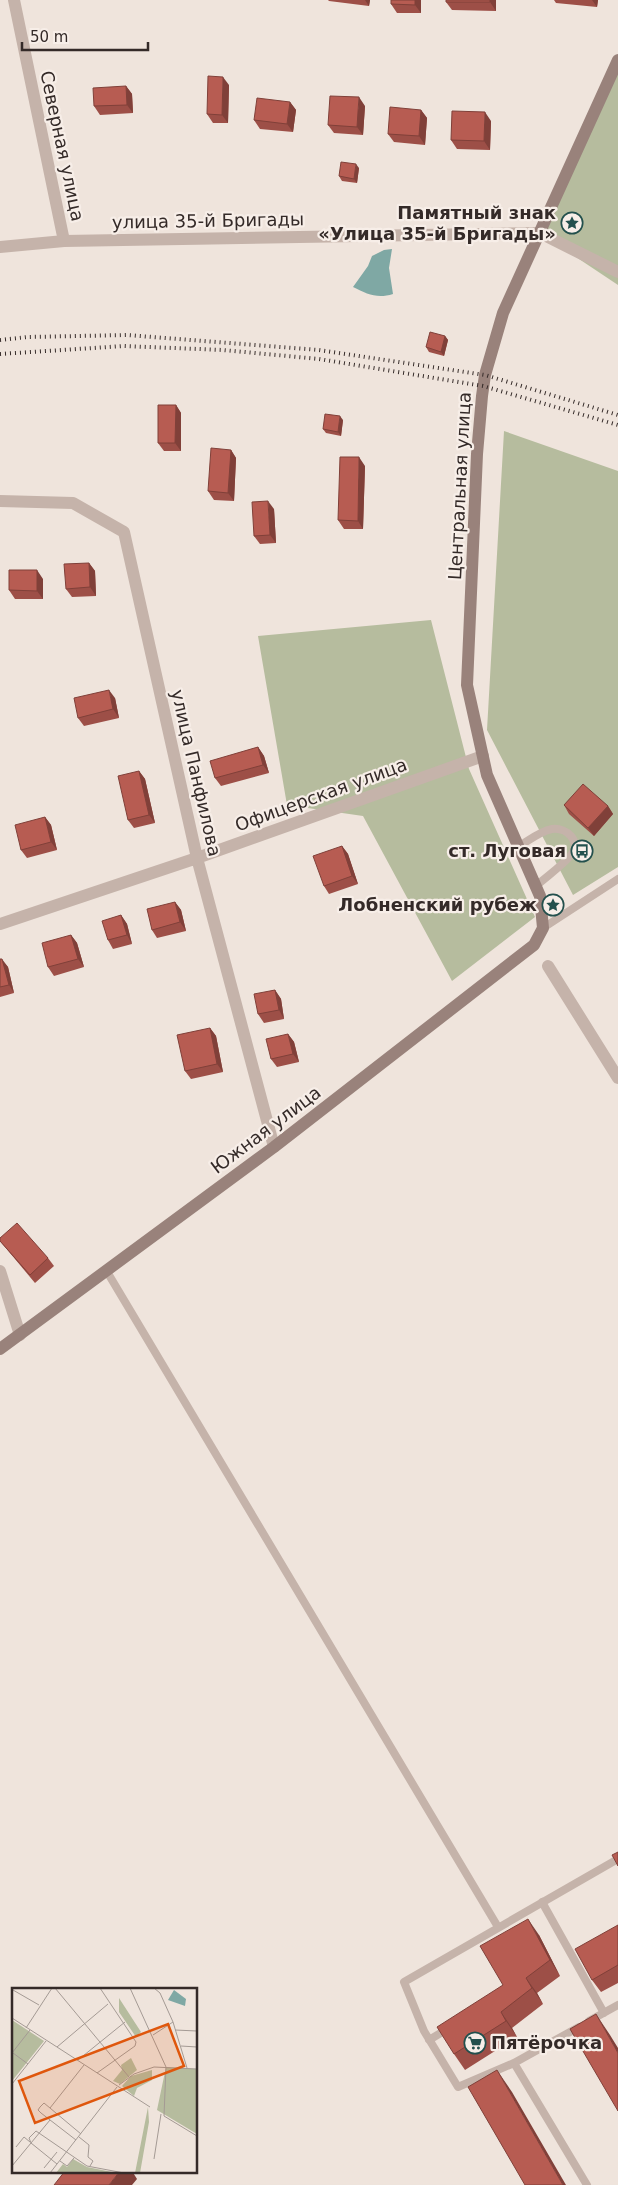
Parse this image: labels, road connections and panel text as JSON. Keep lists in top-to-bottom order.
{
  "streets": {
    "street": [
      "Северная улица",
      "улица 35-й Бригады",
      "Центральная улица",
      "улица Панфилова",
      "Офицерская улица",
      "Южная улица"
    ]
  },
  "crossings": [
    ["Северная улица", "улица 35-й Бригады"],
    ["улица 35-й Бригады", "Центральная улица"],
    ["Центральная улица", "Офицерская улица"],
    ["Центральная улица", "Южная улица"],
    ["улица Панфилова", "Офицерская улица"],
    ["улица Панфилова", "Южная улица"]
  ],
  "places": {
    "place": ["Памятный знак «Улица 35-й Бригады»", "Лобненский рубеж"],
    "bus stop": ["ст. Луговая"],
    "supermarket": ["Пятёрочка"]
  },
  "scale_bar": "50 m"
}
